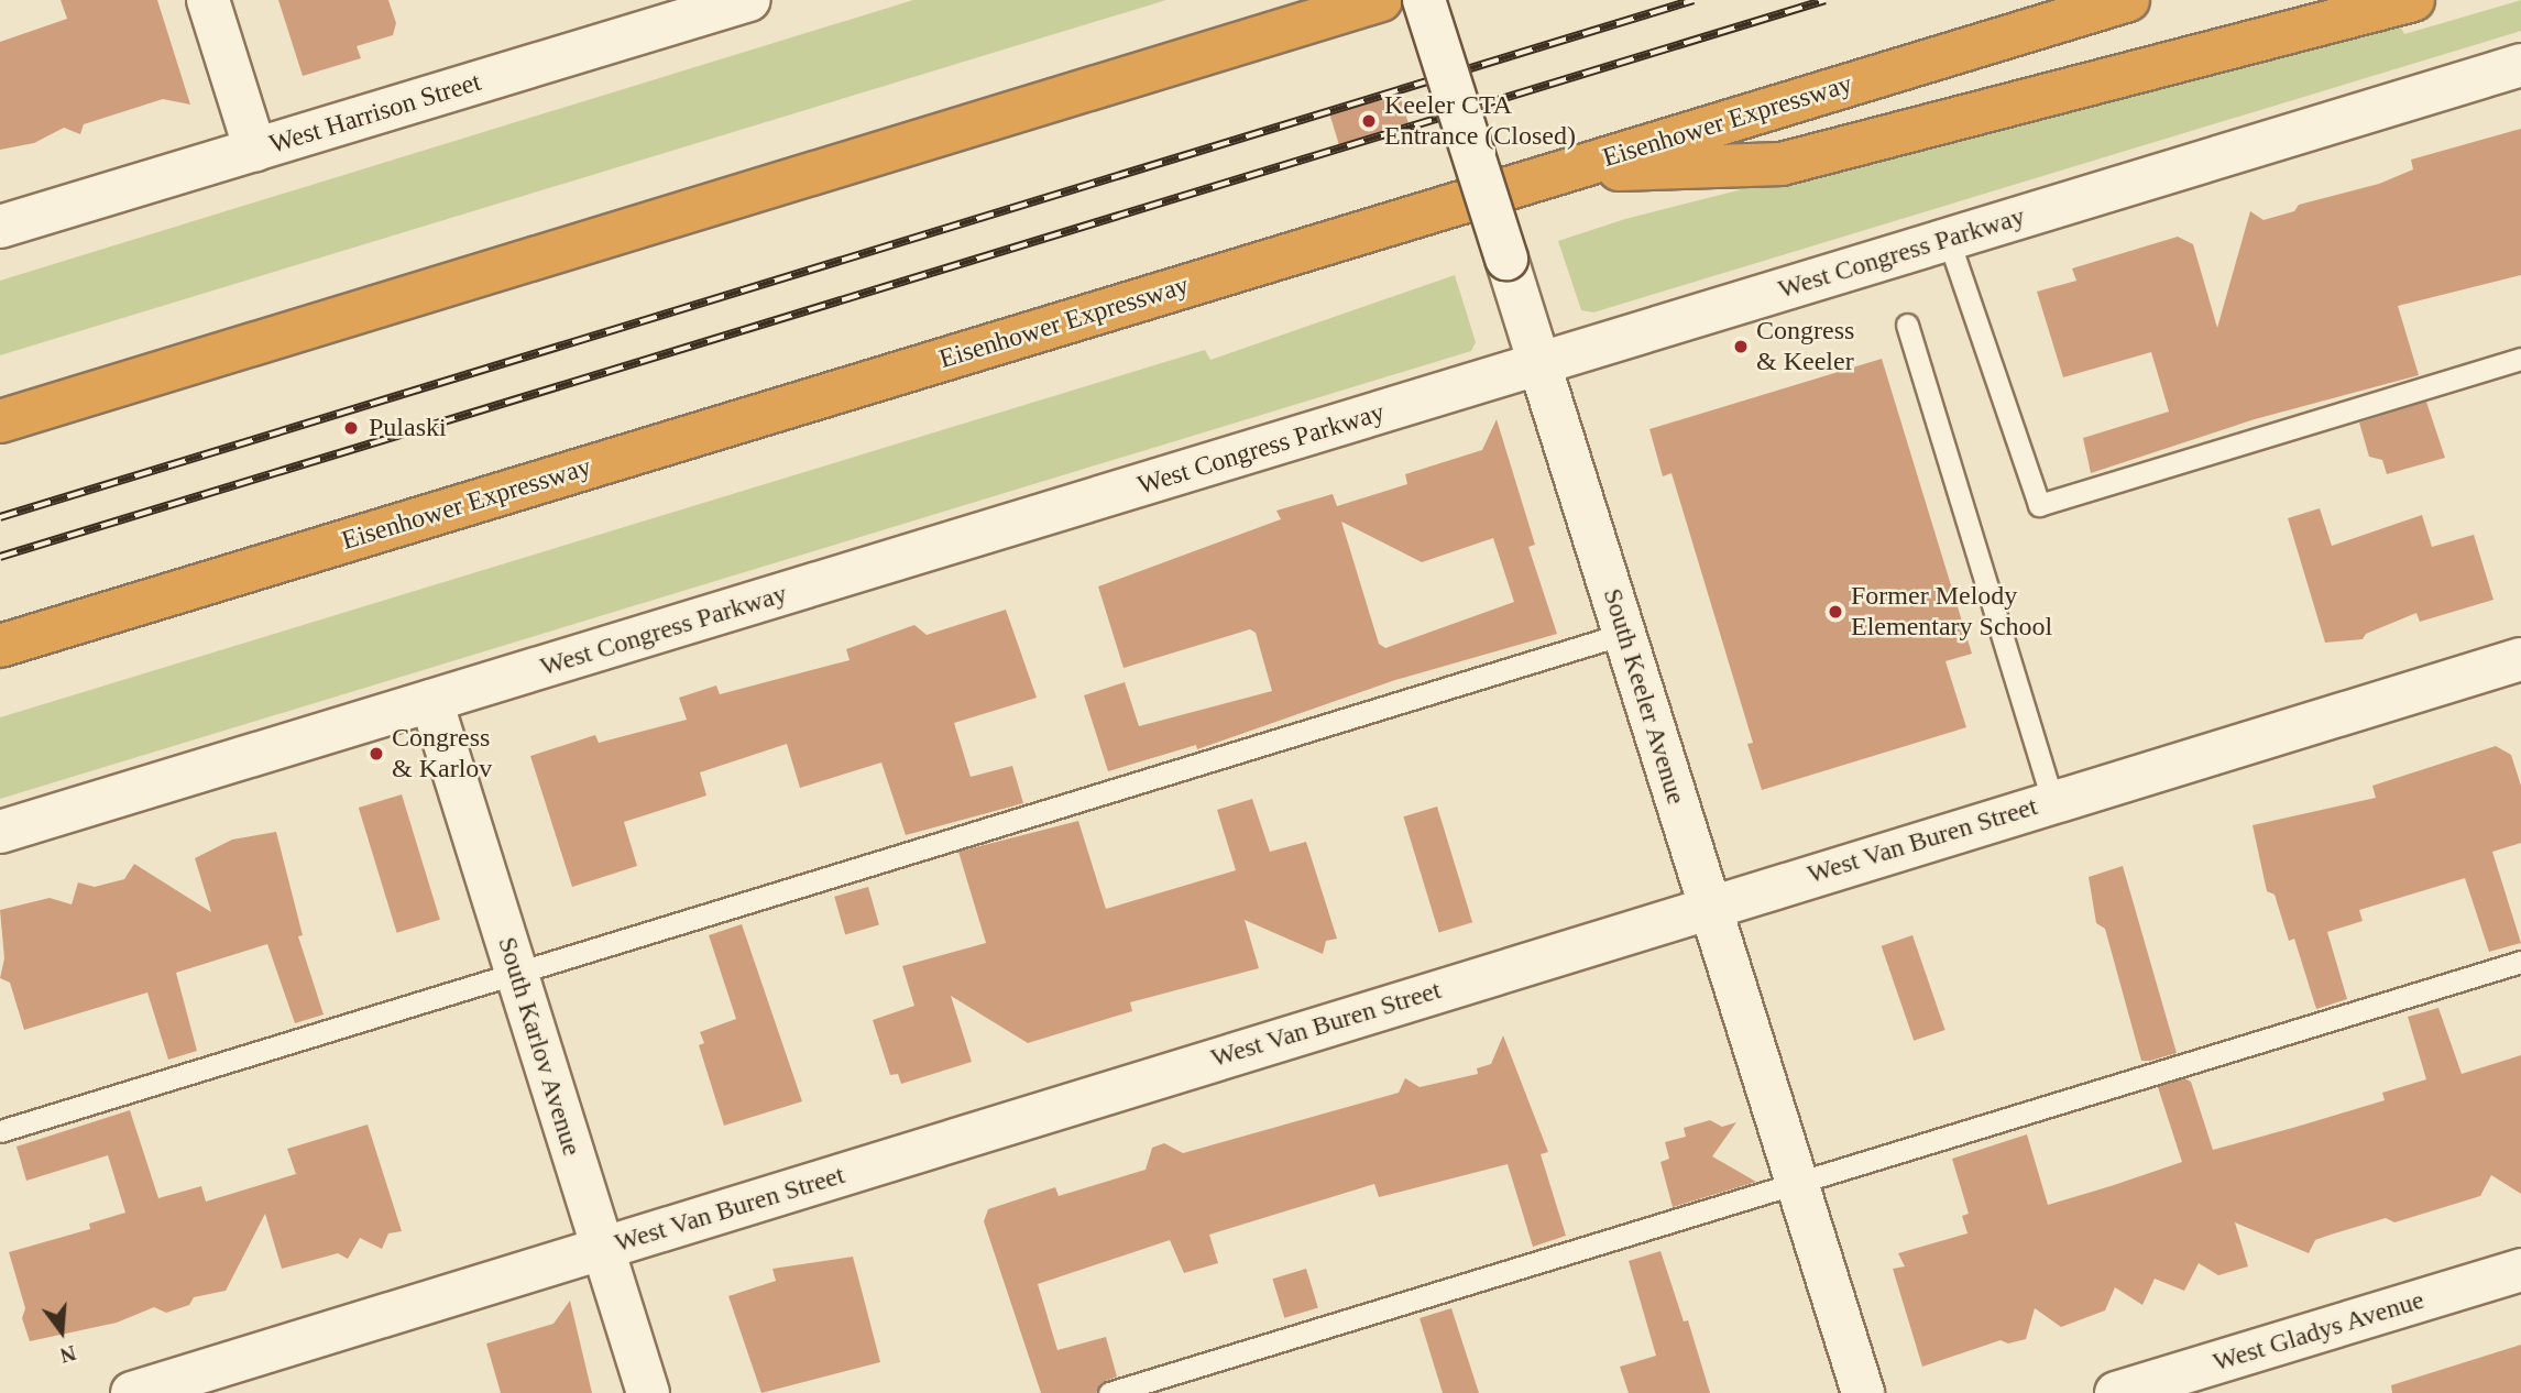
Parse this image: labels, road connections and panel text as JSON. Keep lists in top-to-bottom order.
{
  "streets": {
    "highway": ["Eisenhower Expressway"],
    "street": [
      "West Harrison Street",
      "West Congress Parkway",
      "South Keeler Avenue",
      "West Van Buren Street",
      "South Karlov Avenue",
      "West Gladys Avenue"
    ]
  },
  "crossings": [
    ["West Congress Parkway", "South Keeler Avenue"],
    ["West Congress Parkway", "South Karlov Avenue"],
    ["South Keeler Avenue", "West Van Buren Street"],
    ["West Van Buren Street", "South Karlov Avenue"]
  ],
  "places": [
    "Keeler CTA Entrance (Closed)",
    "Congress & Keeler",
    "Pulaski",
    "Former Melody Elementary School",
    "Congress & Karlov"
  ],
  "north": "bottom"
}
